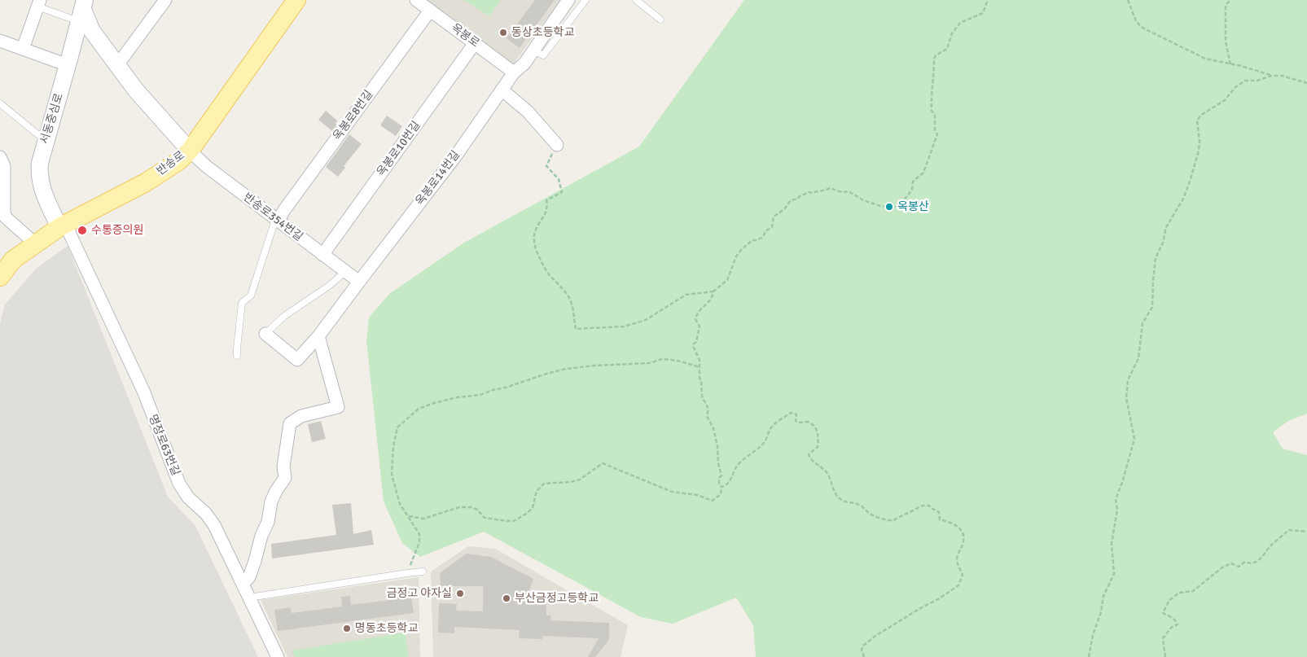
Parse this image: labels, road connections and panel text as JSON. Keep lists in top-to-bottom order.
{
  "streets": {
    "main road": ["서동중심로", "반송로"],
    "street": [
      "옥봉로",
      "옥봉로8번길",
      "옥봉로10번길",
      "옥봉로14번길",
      "반송로354번길",
      "명장로63번길"
    ]
  },
  "crossings": [
    ["옥봉로", "옥봉로8번길"],
    ["옥봉로", "옥봉로10번길"],
    ["옥봉로", "옥봉로14번길"],
    ["옥봉로8번길", "반송로354번길"],
    ["서동중심로", "반송로"],
    ["서동중심로", "명장로63번길"],
    ["옥봉로10번길", "반송로354번길"],
    ["반송로", "반송로354번길"],
    ["반송로", "명장로63번길"],
    ["옥봉로14번길", "반송로354번길"]
  ],
  "places": [
    "동상초등학교",
    "옥봉산",
    "수통증의원",
    "금정고 야자실",
    "부산금정고등학교",
    "명동초등학교"
  ]
}
